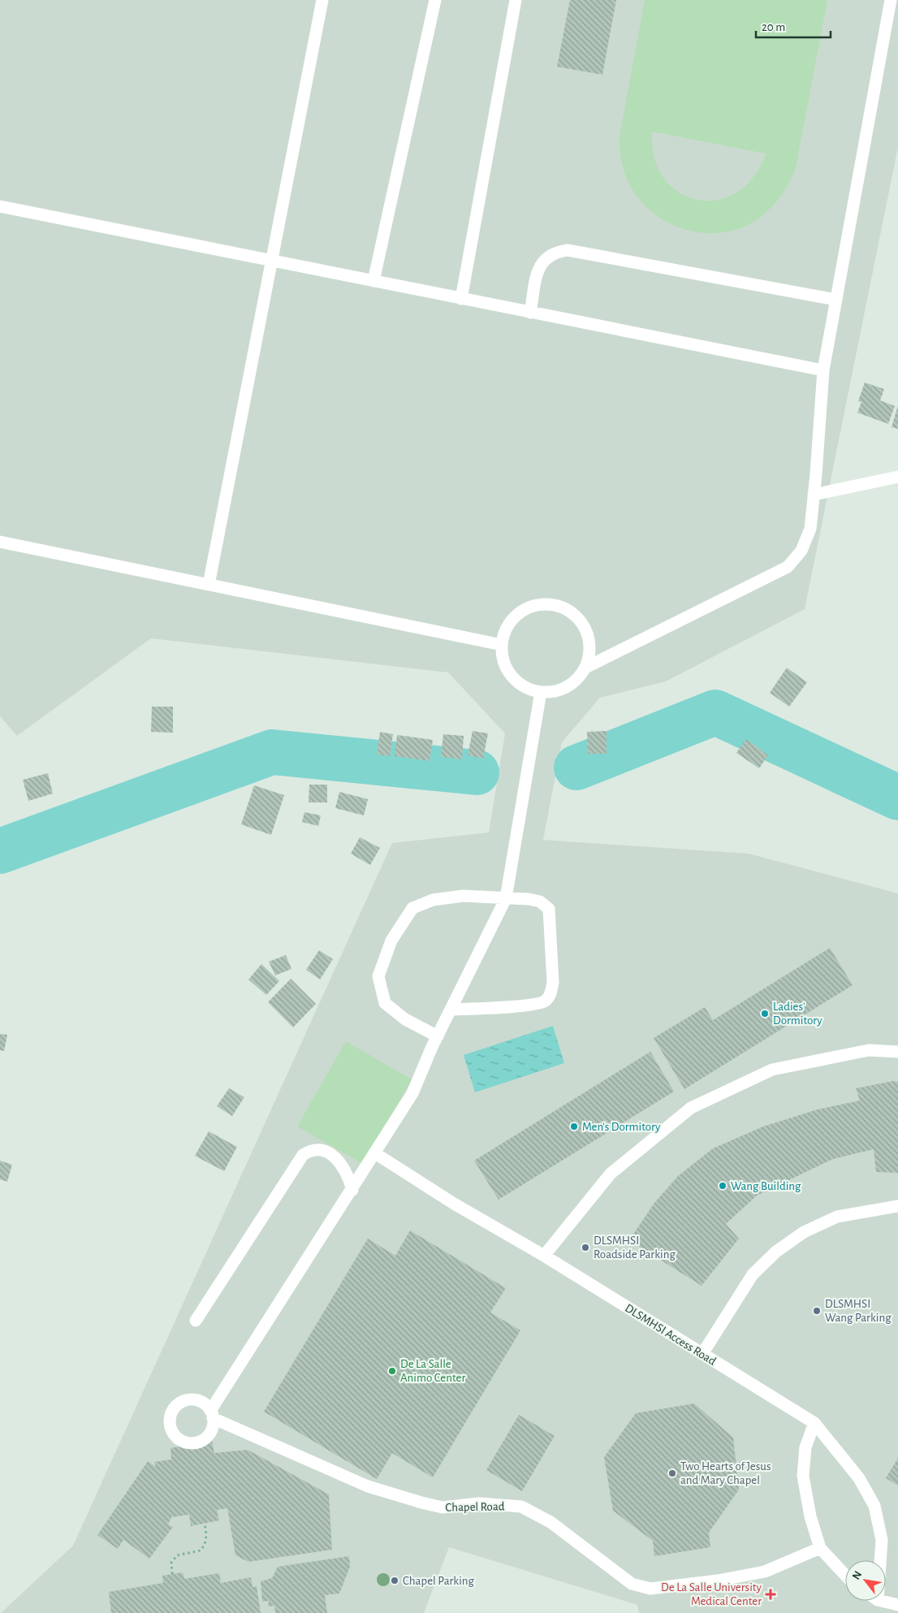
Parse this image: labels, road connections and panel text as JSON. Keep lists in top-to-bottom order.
{
  "streets": {
    "street": ["DLSMHSI Access Road", "Chapel Road"]
  },
  "places": {
    "other": [
      "Ladies' Dormitory",
      "Men's Dormitory",
      "Wang Building",
      "DLSMHSI Roadside Parking",
      "DLSMHSI Wang Parking",
      "De La Salle Animo Center",
      "Two Hearts of Jesus and Mary Chapel",
      "Chapel Parking"
    ],
    "health": ["De La Salle University Medical Center"]
  },
  "scale_bar": "20 m",
  "north": "top left"
}
